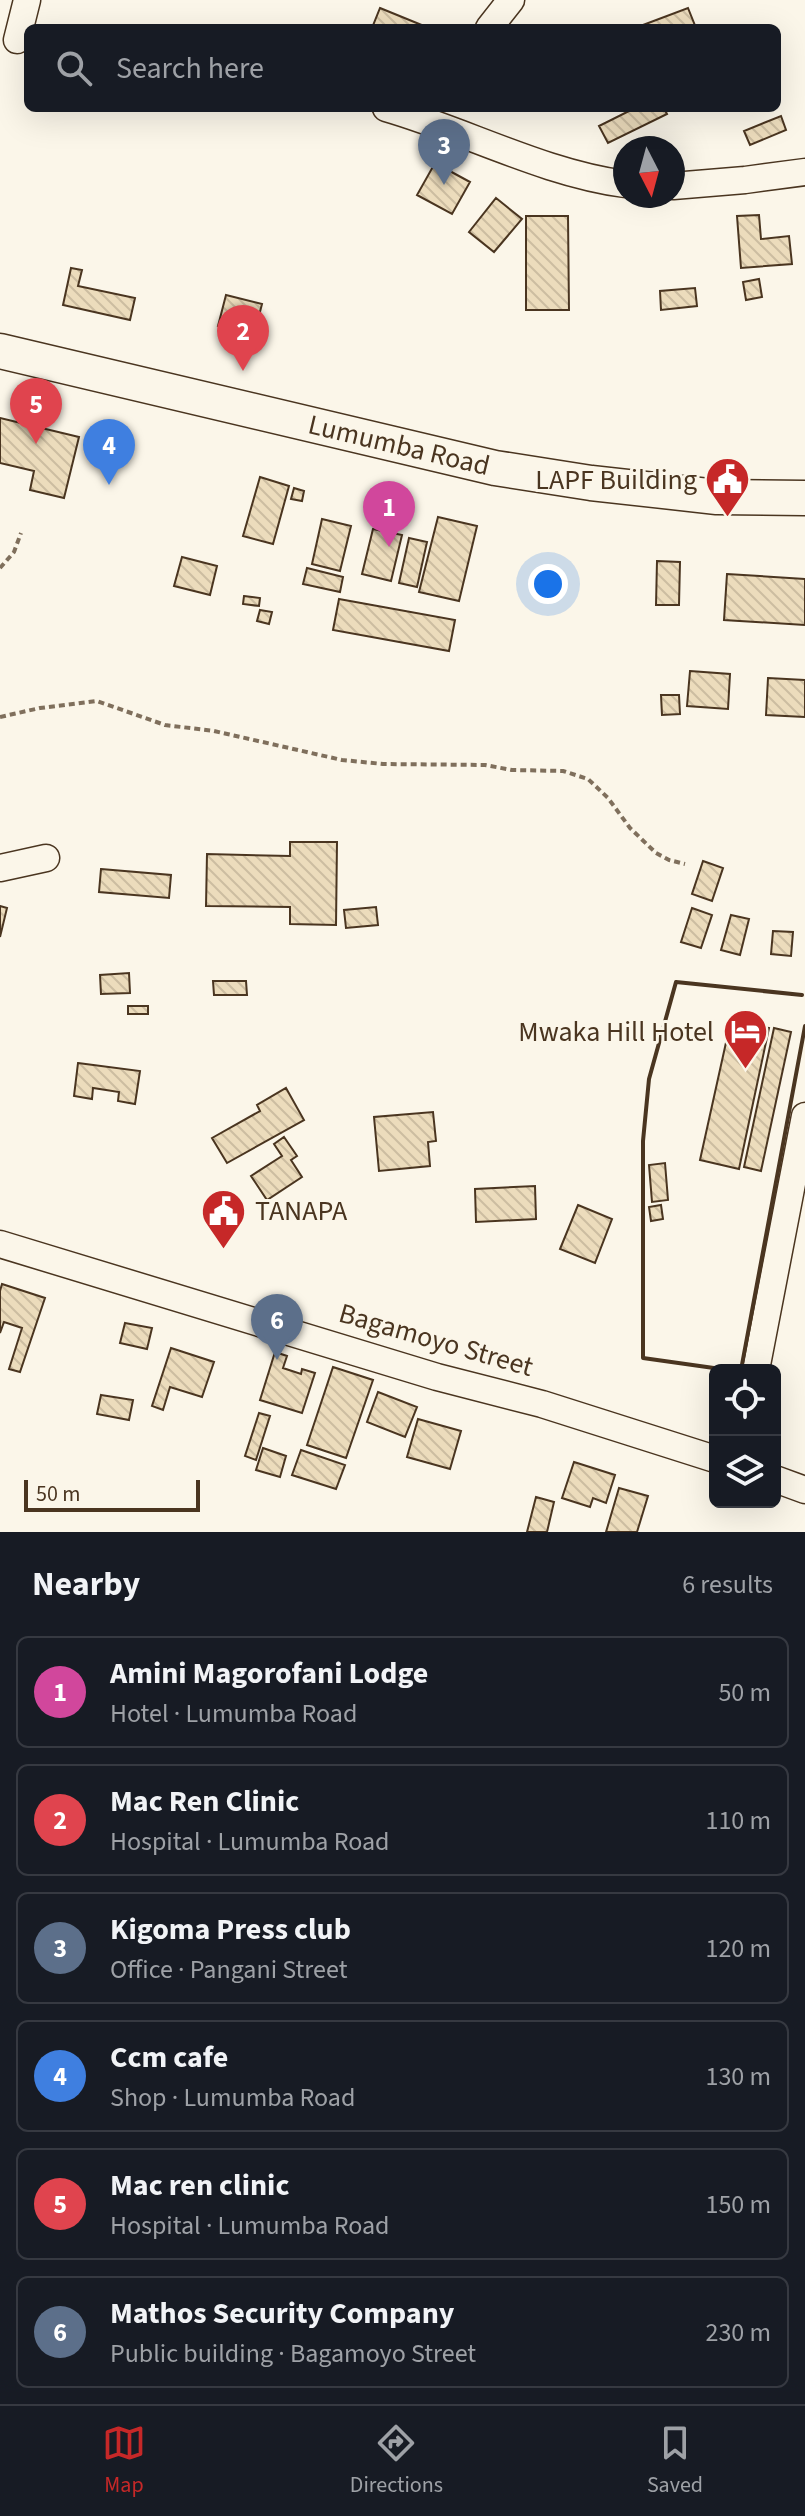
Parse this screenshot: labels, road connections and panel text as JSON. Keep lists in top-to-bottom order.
{
  "streets": {
    "main road": ["Lumumba Road"],
    "street": ["Bagamoyo Street"]
  },
  "places": {
    "public building": ["LAPF Building", "TANAPA"],
    "hotel": ["Mwaka Hill Hotel"]
  },
  "scale_bar": "50 m",
  "north": "bottom",
  "page": {
    "search": "Search here",
    "pins": [
      "3",
      "2",
      "5",
      "4",
      "1",
      "6"
    ],
    "scale": "50 m",
    "heading": ["Nearby", "6 results"],
    "list": [
      {
        "mark": "1",
        "name": "Amini Magorofani Lodge",
        "note": "Hotel · Lumumba Road",
        "value": "50 m"
      },
      {
        "mark": "2",
        "name": "Mac Ren Clinic",
        "note": "Hospital · Lumumba Road",
        "value": "110 m"
      },
      {
        "mark": "3",
        "name": "Kigoma Press club",
        "note": "Office · Pangani Street",
        "value": "120 m"
      },
      {
        "mark": "4",
        "name": "Ccm cafe",
        "note": "Shop · Lumumba Road",
        "value": "130 m"
      },
      {
        "mark": "5",
        "name": "Mac ren clinic",
        "note": "Hospital · Lumumba Road",
        "value": "150 m"
      },
      {
        "mark": "6",
        "name": "Mathos Security Company",
        "note": "Public building · Bagamoyo Street",
        "value": "230 m"
      }
    ],
    "nav": ["Map", "Directions", "Saved"]
  }
}
